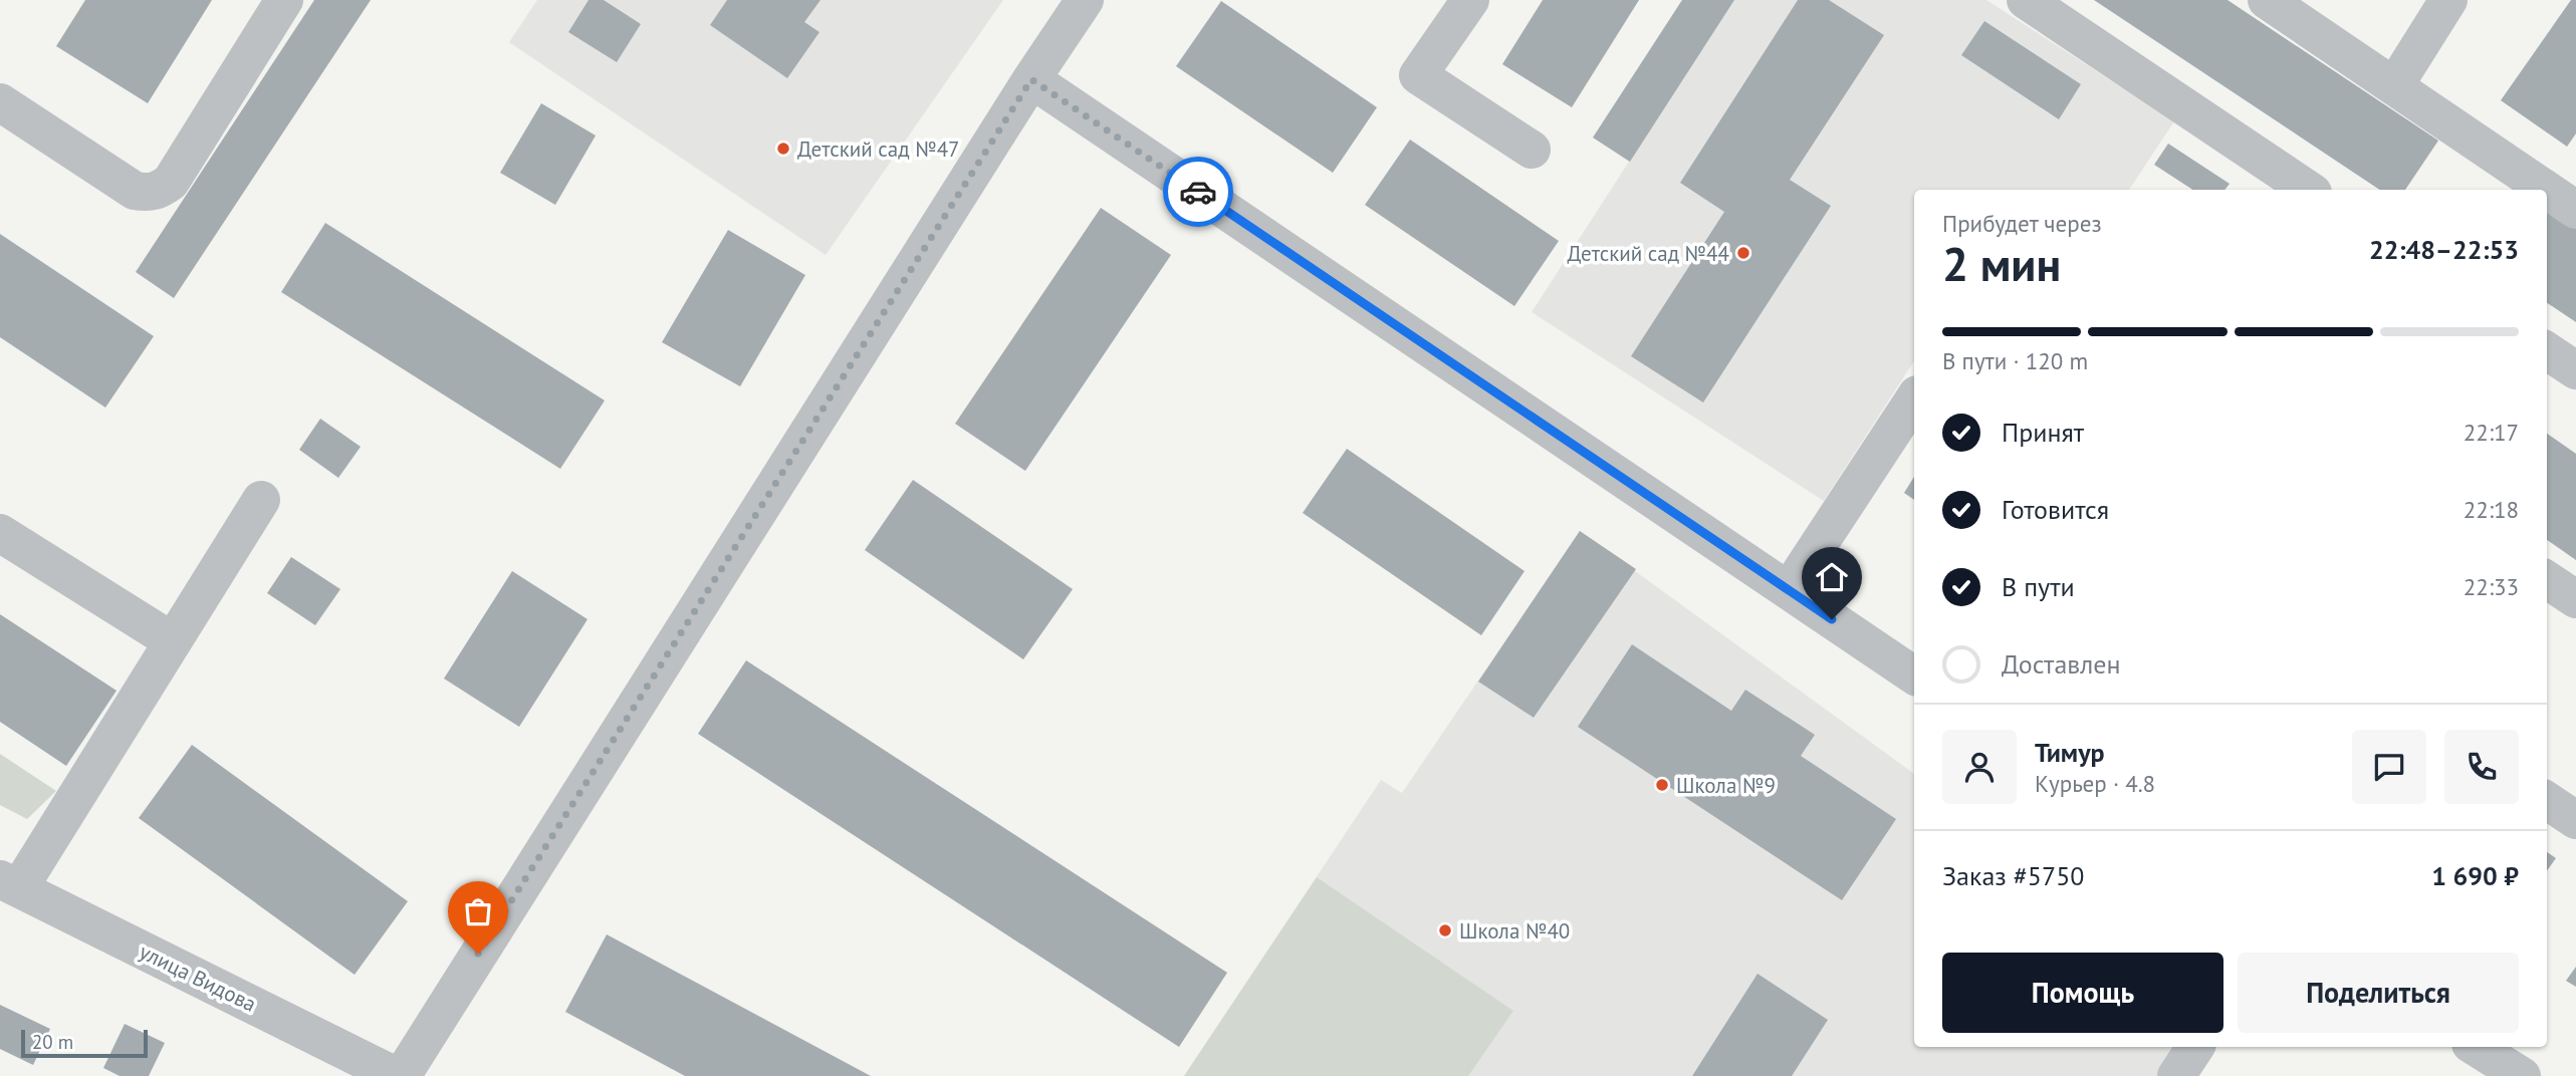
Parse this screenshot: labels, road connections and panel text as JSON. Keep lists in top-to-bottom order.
{
  "streets": {
    "street": ["улица Видова"]
  },
  "places": [
    "Детский сад №47",
    "Детский сад №44",
    "Школа №9",
    "Школа №40"
  ],
  "scale_bar": "20 m",
  "page": {
    "heading": ["2 мин", "Прибудет через", "22:48–22:53"],
    "panel": [
      "Тимур",
      "Курьер · 4.8",
      "Заказ #5750",
      "1 690 ₽"
    ],
    "bar": "В пути · 120 m",
    "list": [
      ["Принят", "22:17"],
      ["Готовится", "22:18"],
      ["В пути", "22:33"],
      "Доставлен"
    ],
    "buttons": ["Помощь", "Поделиться"],
    "scale": "20 m"
  }
}
